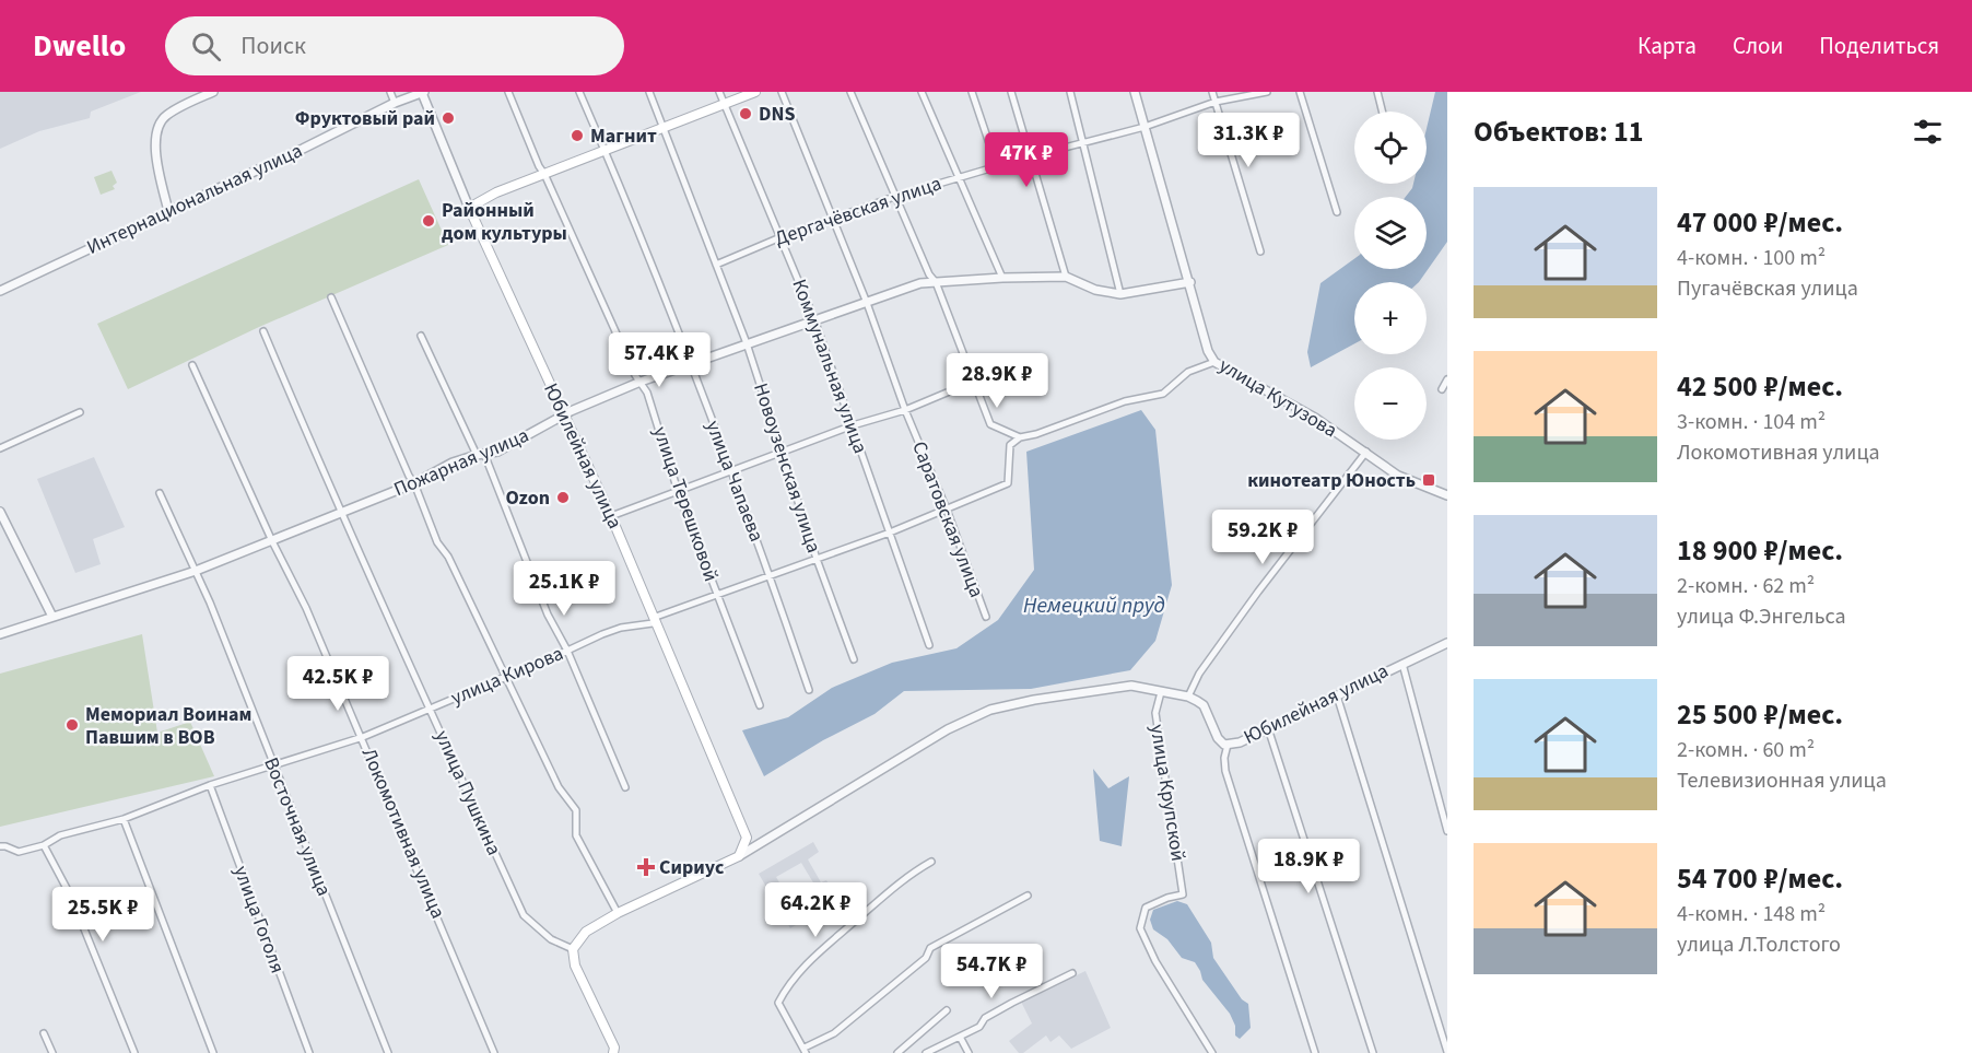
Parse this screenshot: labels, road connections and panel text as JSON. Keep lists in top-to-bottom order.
{
  "streets": {
    "main road": ["Юбилейная улица"],
    "street": [
      "Интернациональная улица",
      "Дергачёвская улица",
      "Коммунальная улица",
      "улица Кутузова",
      "Пожарная улица",
      "Новоузенская улица",
      "улица Чапаева",
      "улица Терешковой",
      "Саратовская улица",
      "улица Кирова",
      "улица Пушкина",
      "улица Крупской",
      "Восточная улица",
      "Локомотивная улица",
      "улица Гоголя"
    ]
  },
  "crossings": [
    ["Интернациональная улица", "Юбилейная улица"],
    ["Дергачёвская улица", "Коммунальная улица"],
    ["Дергачёвская улица", "улица Кутузова"],
    ["Дергачёвская улица", "Новоузенская улица"],
    ["Дергачёвская улица", "Саратовская улица"],
    ["Коммунальная улица", "Пожарная улица"],
    ["Коммунальная улица", "улица Кирова"],
    ["улица Кутузова", "Пожарная улица"],
    ["Юбилейная улица", "Пожарная улица"],
    ["Юбилейная улица", "улица Кирова"],
    ["Пожарная улица", "Новоузенская улица"],
    ["Пожарная улица", "улица Чапаева"],
    ["Пожарная улица", "улица Терешковой"],
    ["Пожарная улица", "Саратовская улица"],
    ["Пожарная улица", "улица Пушкина"],
    ["Пожарная улица", "Восточная улица"],
    ["Пожарная улица", "Локомотивная улица"],
    ["Новоузенская улица", "улица Кирова"],
    ["улица Чапаева", "улица Кирова"],
    ["улица Терешковой", "улица Кирова"],
    ["Саратовская улица", "улица Кирова"],
    ["улица Кирова", "улица Пушкина"],
    ["улица Кирова", "Восточная улица"],
    ["улица Кирова", "Локомотивная улица"],
    ["улица Кирова", "улица Гоголя"]
  ],
  "water": ["Немецкий пруд"],
  "places": {
    "other": [
      "DNS",
      "Фруктовый рай",
      "Магнит",
      "Районный дом культуры",
      "Ozon",
      "Мемориал Воинам Павшим в ВОВ"
    ],
    "transit": ["кинотеатр Юность"],
    "health": ["Сириус"]
  },
  "page": {
    "header": "Dwello",
    "search": "Поиск",
    "nav": ["Карта", "Слои", "Поделиться"],
    "heading": "Объектов: 11",
    "map_buttons": ["+", "−"],
    "price": [
      "31.3K ₽",
      "47K ₽",
      "57.4K ₽",
      "28.9K ₽",
      "59.2K ₽",
      "25.1K ₽",
      "42.5K ₽",
      "18.9K ₽",
      "64.2K ₽",
      "25.5K ₽",
      "54.7K ₽"
    ],
    "list": [
      {
        "name": "47 000 ₽/мес.",
        "note": "4-комн. · 100 m² · Пугачёвская улица"
      },
      {
        "name": "42 500 ₽/мес.",
        "note": "3-комн. · 104 m² · Локомотивная улица"
      },
      {
        "name": "18 900 ₽/мес.",
        "note": "2-комн. · 62 m² · улица Ф.Энгельса"
      },
      {
        "name": "25 500 ₽/мес.",
        "note": "2-комн. · 60 m² · Телевизионная улица"
      },
      {
        "name": "54 700 ₽/мес.",
        "note": "4-комн. · 148 m² · улица Л.Толстого"
      }
    ]
  }
}
